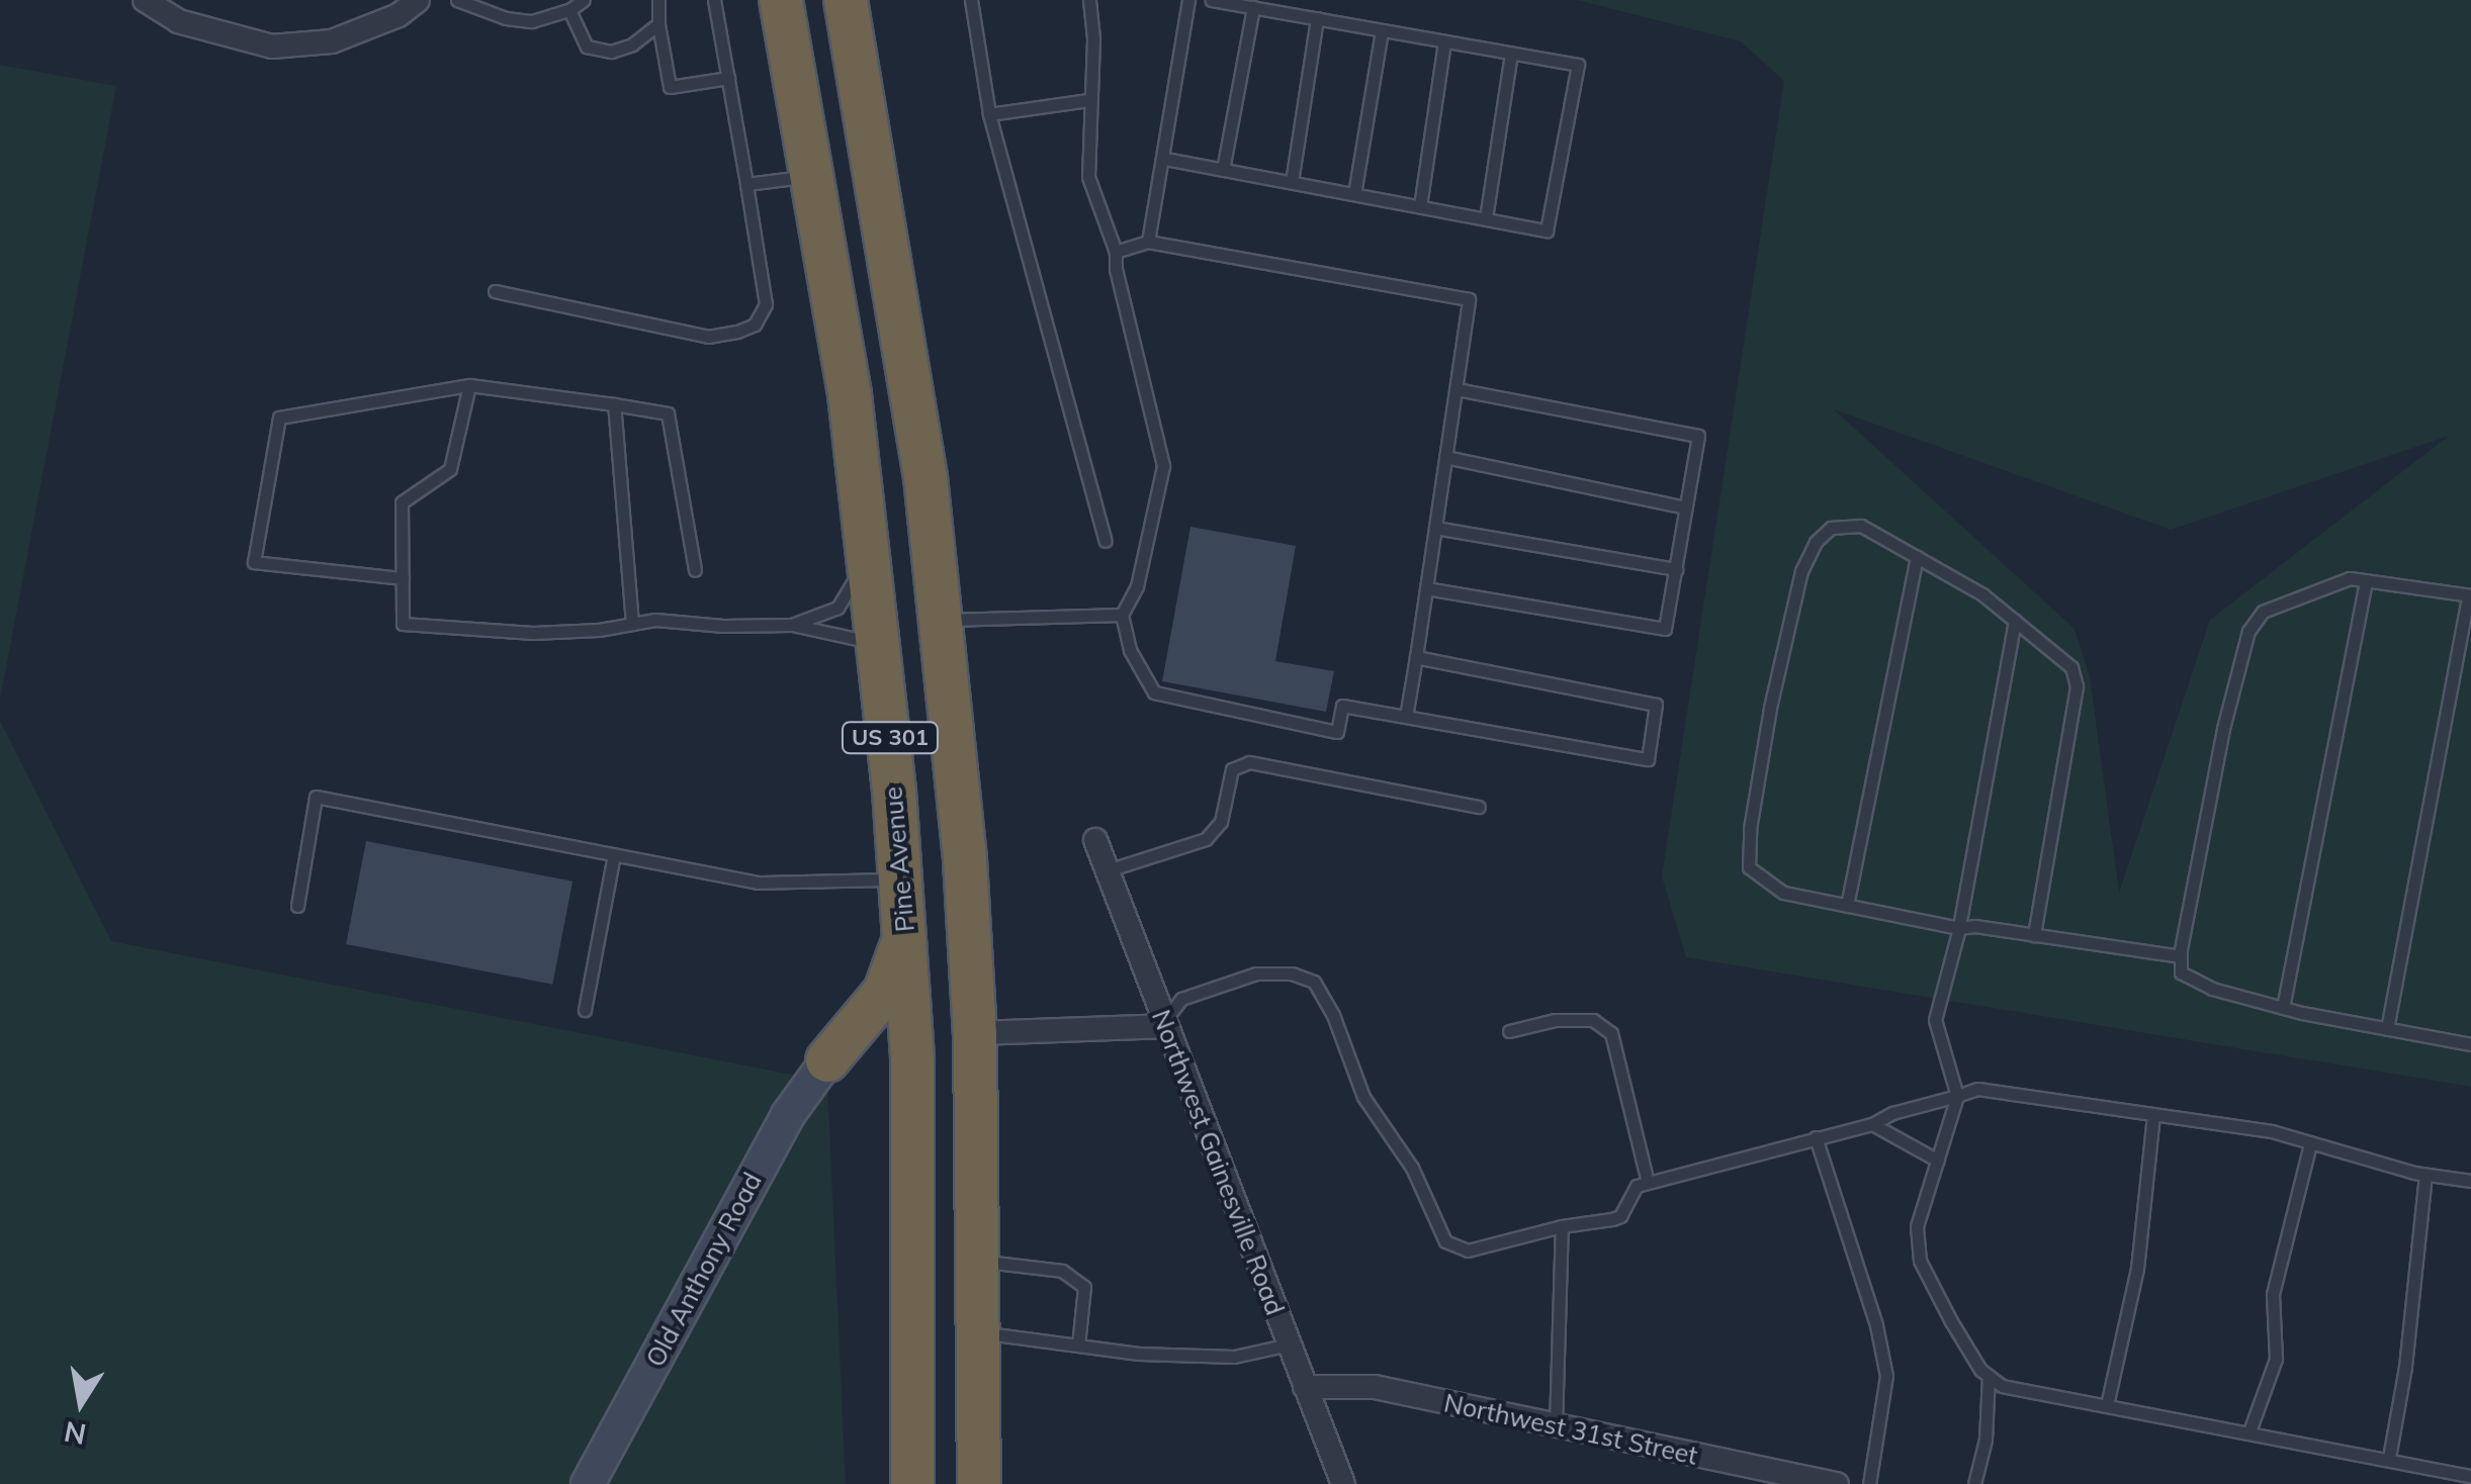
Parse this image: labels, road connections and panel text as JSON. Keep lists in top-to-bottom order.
{
  "streets": {
    "highway": ["US 301", "Pine Avenue"],
    "street": ["Northwest Gainesville Road", "Old Anthony Road", "Northwest 31st Street"]
  },
  "crossings": [
    ["Northwest Gainesville Road", "Northwest 31st Street"]
  ],
  "north": "bottom"
}
